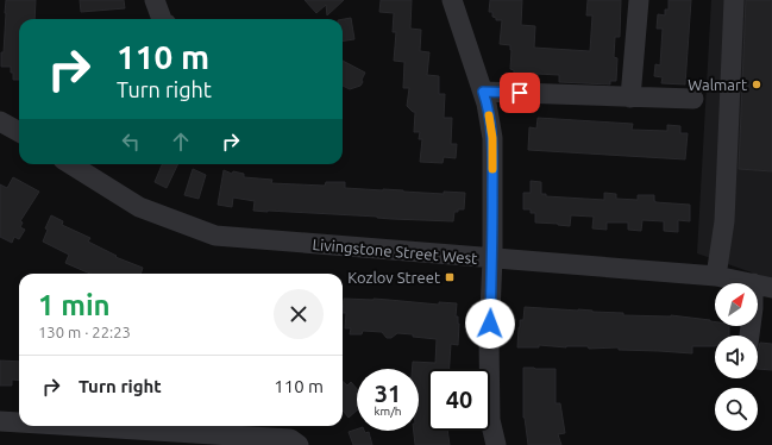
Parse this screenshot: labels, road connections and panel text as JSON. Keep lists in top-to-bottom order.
{
  "streets": {
    "street": ["Livingstone Street West"]
  },
  "places": {
    "other": ["Walmart"],
    "transit": ["Kozlov Street"]
  },
  "north": "top right",
  "page": {
    "turn": ["110 m", "Turn right"],
    "heading": ["1 min", "130 m · 22:23"],
    "list": [
      {
        "name": "Turn right",
        "value": "110 m"
      }
    ],
    "speed": "31 km/h",
    "limit": "40"
  }
}
